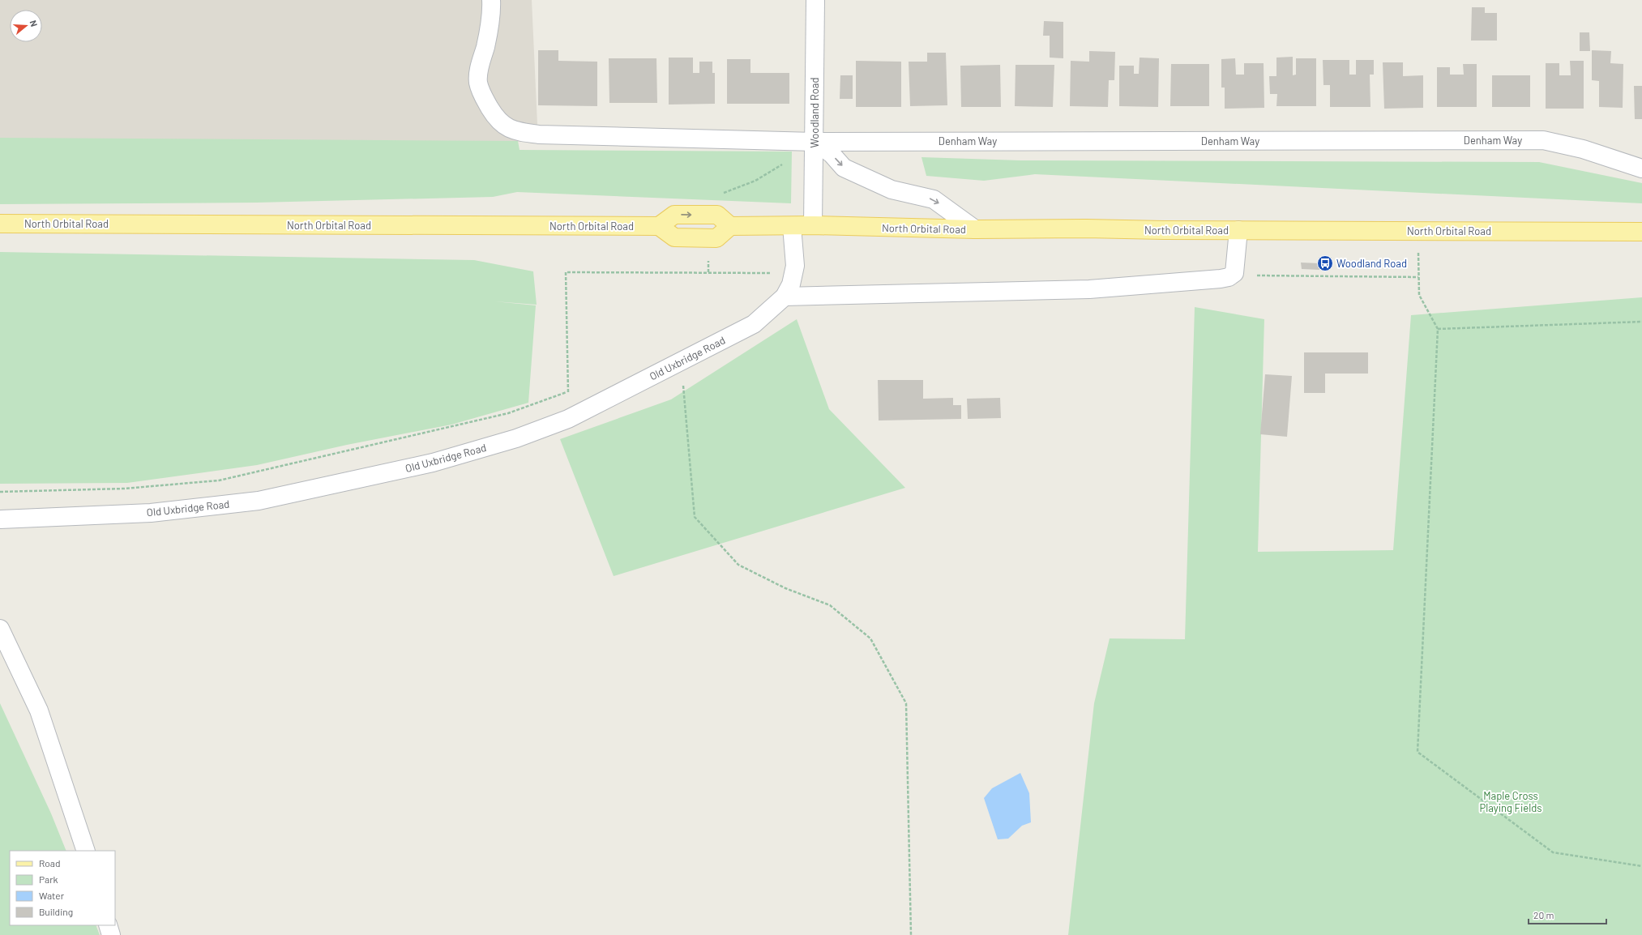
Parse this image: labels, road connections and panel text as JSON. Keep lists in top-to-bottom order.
{
  "streets": {
    "main road": ["North Orbital Road"],
    "street": ["Woodland Road", "Denham Way", "Old Uxbridge Road"]
  },
  "crossings": [
    ["Woodland Road", "Denham Way"],
    ["Woodland Road", "North Orbital Road"],
    ["North Orbital Road", "Old Uxbridge Road"]
  ],
  "parks": ["Maple Cross Playing Fields"],
  "places": {
    "bus stop": ["Woodland Road"]
  },
  "legend": [
    "Road",
    "Park",
    "Water",
    "Building"
  ],
  "scale_bar": "20 m",
  "north": "right"
}
